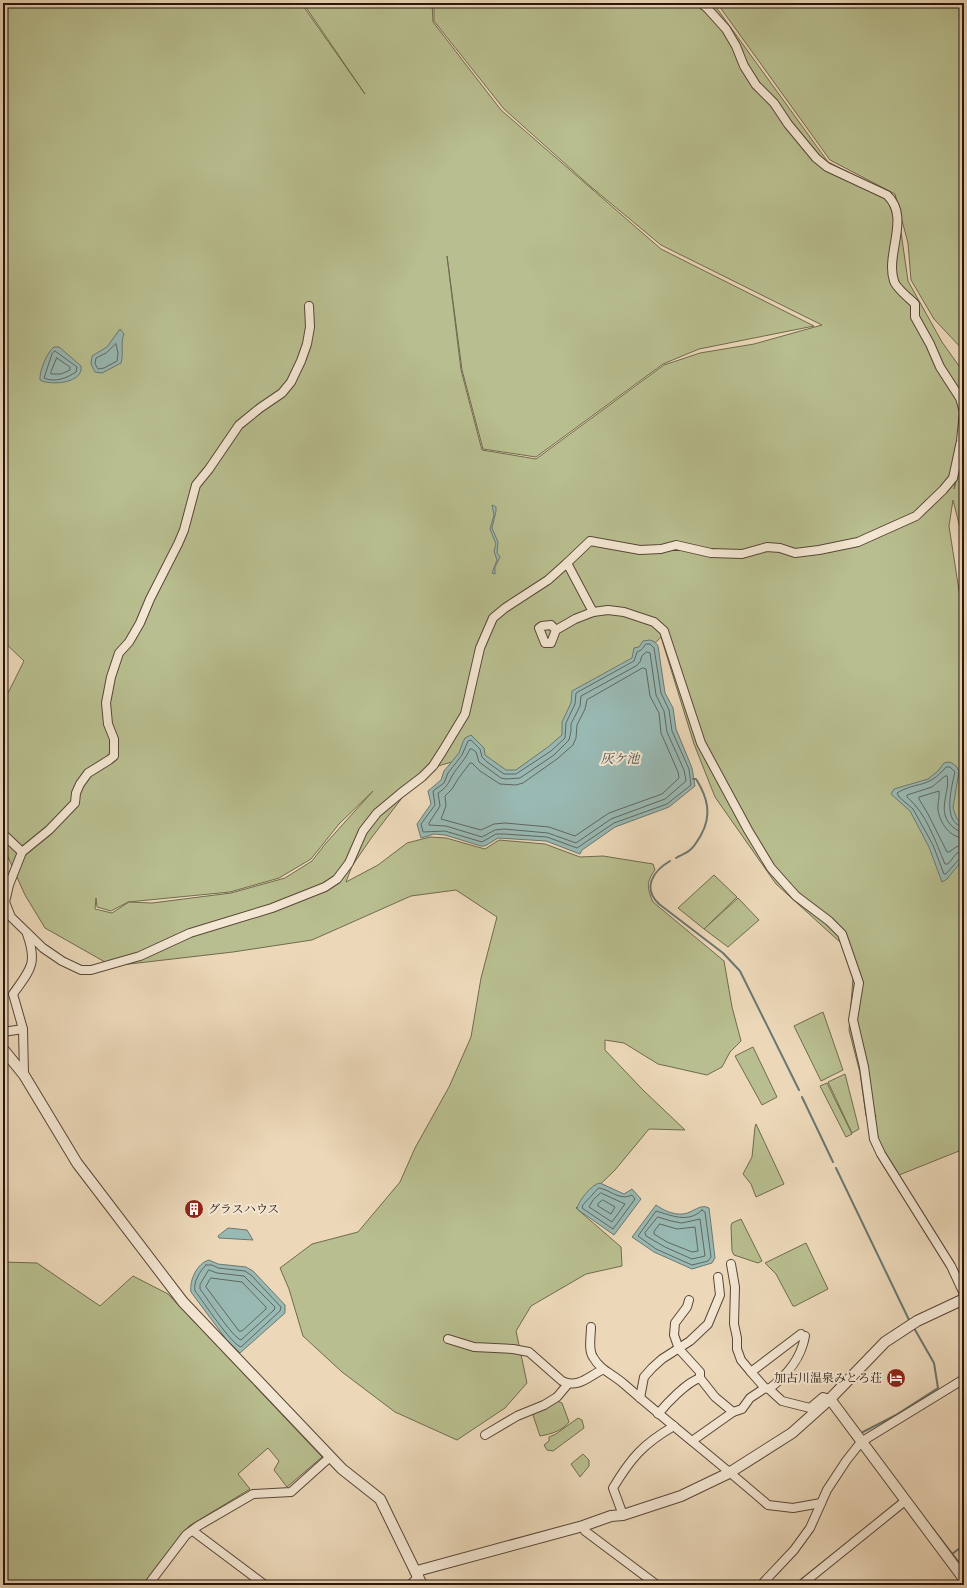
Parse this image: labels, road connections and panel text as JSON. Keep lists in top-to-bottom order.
{
  "water": ["灰ケ池"],
  "places": {
    "building": ["グラスハウス"],
    "hotel": ["加古川温泉みとろ荘"]
  }
}
